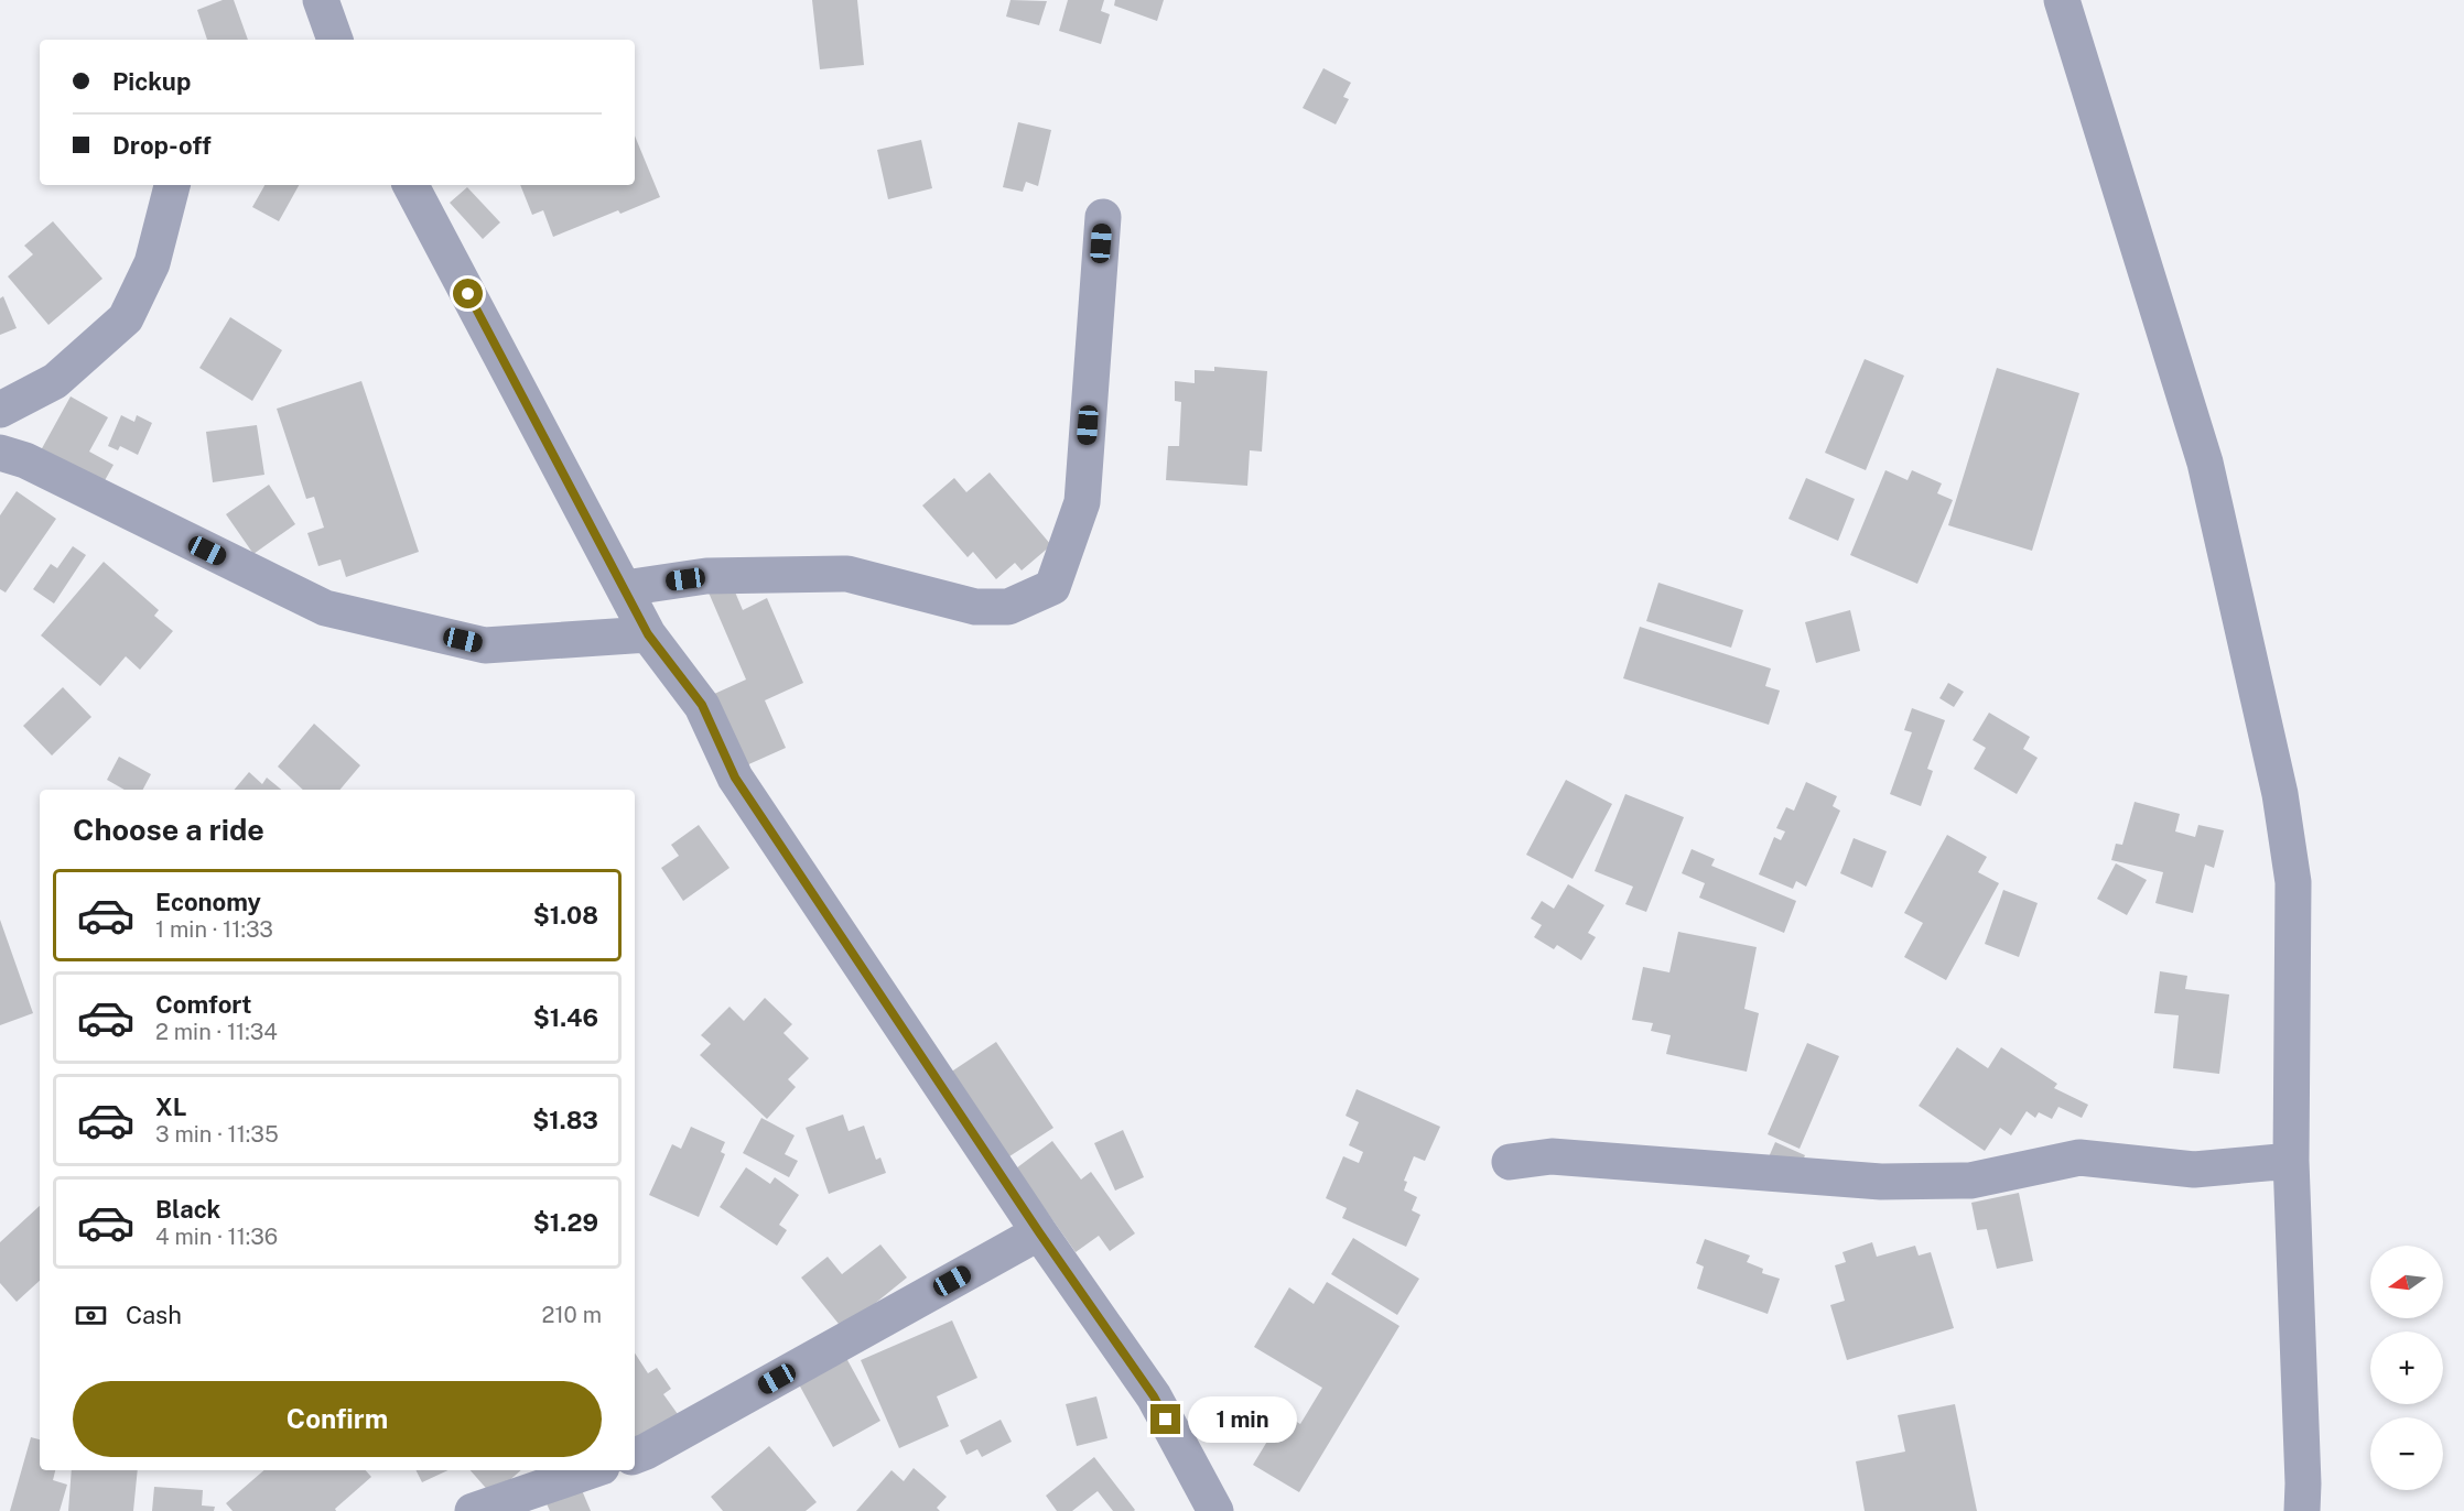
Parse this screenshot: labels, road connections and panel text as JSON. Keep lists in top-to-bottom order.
{
  "north": "left",
  "page": {
    "banner": ["Pickup", "Drop-off"],
    "heading": "Choose a ride",
    "list": [
      {
        "name": "Economy",
        "note": "1 min · 11:33",
        "value": "$1.08"
      },
      {
        "name": "Comfort",
        "note": "2 min · 11:34",
        "value": "$1.46"
      },
      {
        "name": "XL",
        "note": "3 min · 11:35",
        "value": "$1.83"
      },
      {
        "name": "Black",
        "note": "4 min · 11:36",
        "value": "$1.29"
      }
    ],
    "map_buttons": ["+", "−"],
    "pay": ["Cash", "210 m"],
    "buttons": "Confirm",
    "bubble": "1 min"
  }
}
